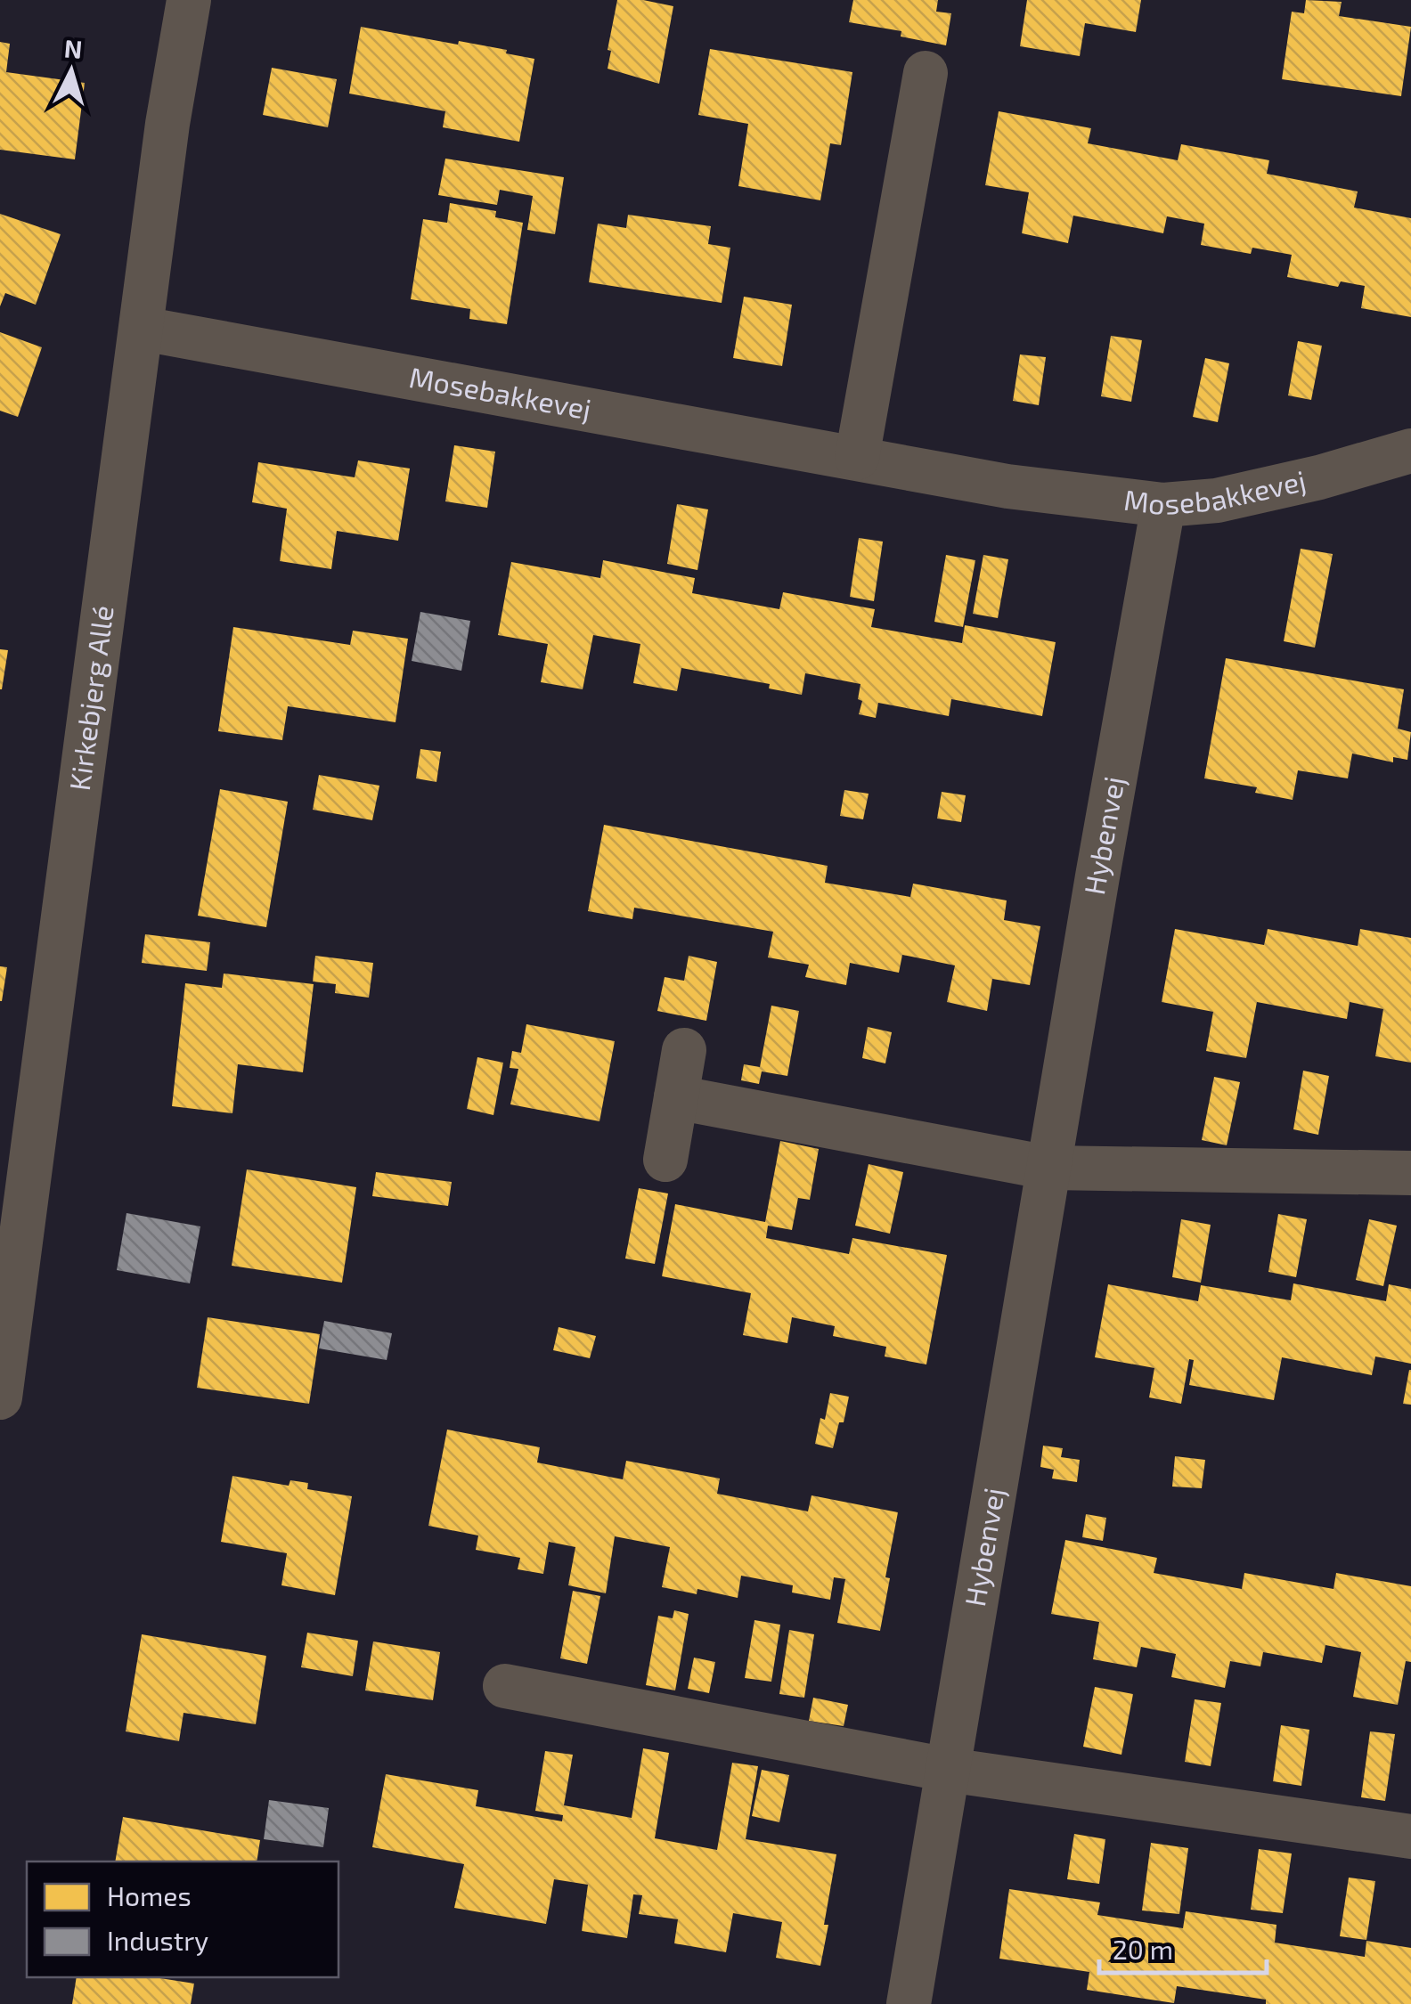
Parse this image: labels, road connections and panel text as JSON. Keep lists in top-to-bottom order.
{
  "streets": {
    "street": ["Mosebakkevej", "Kirkebjerg Allé", "Hybenvej"]
  },
  "crossings": [
    ["Mosebakkevej", "Kirkebjerg Allé"],
    ["Mosebakkevej", "Hybenvej"]
  ],
  "legend": ["Homes", "Industry"],
  "scale_bar": "20 m",
  "north": "top"
}
